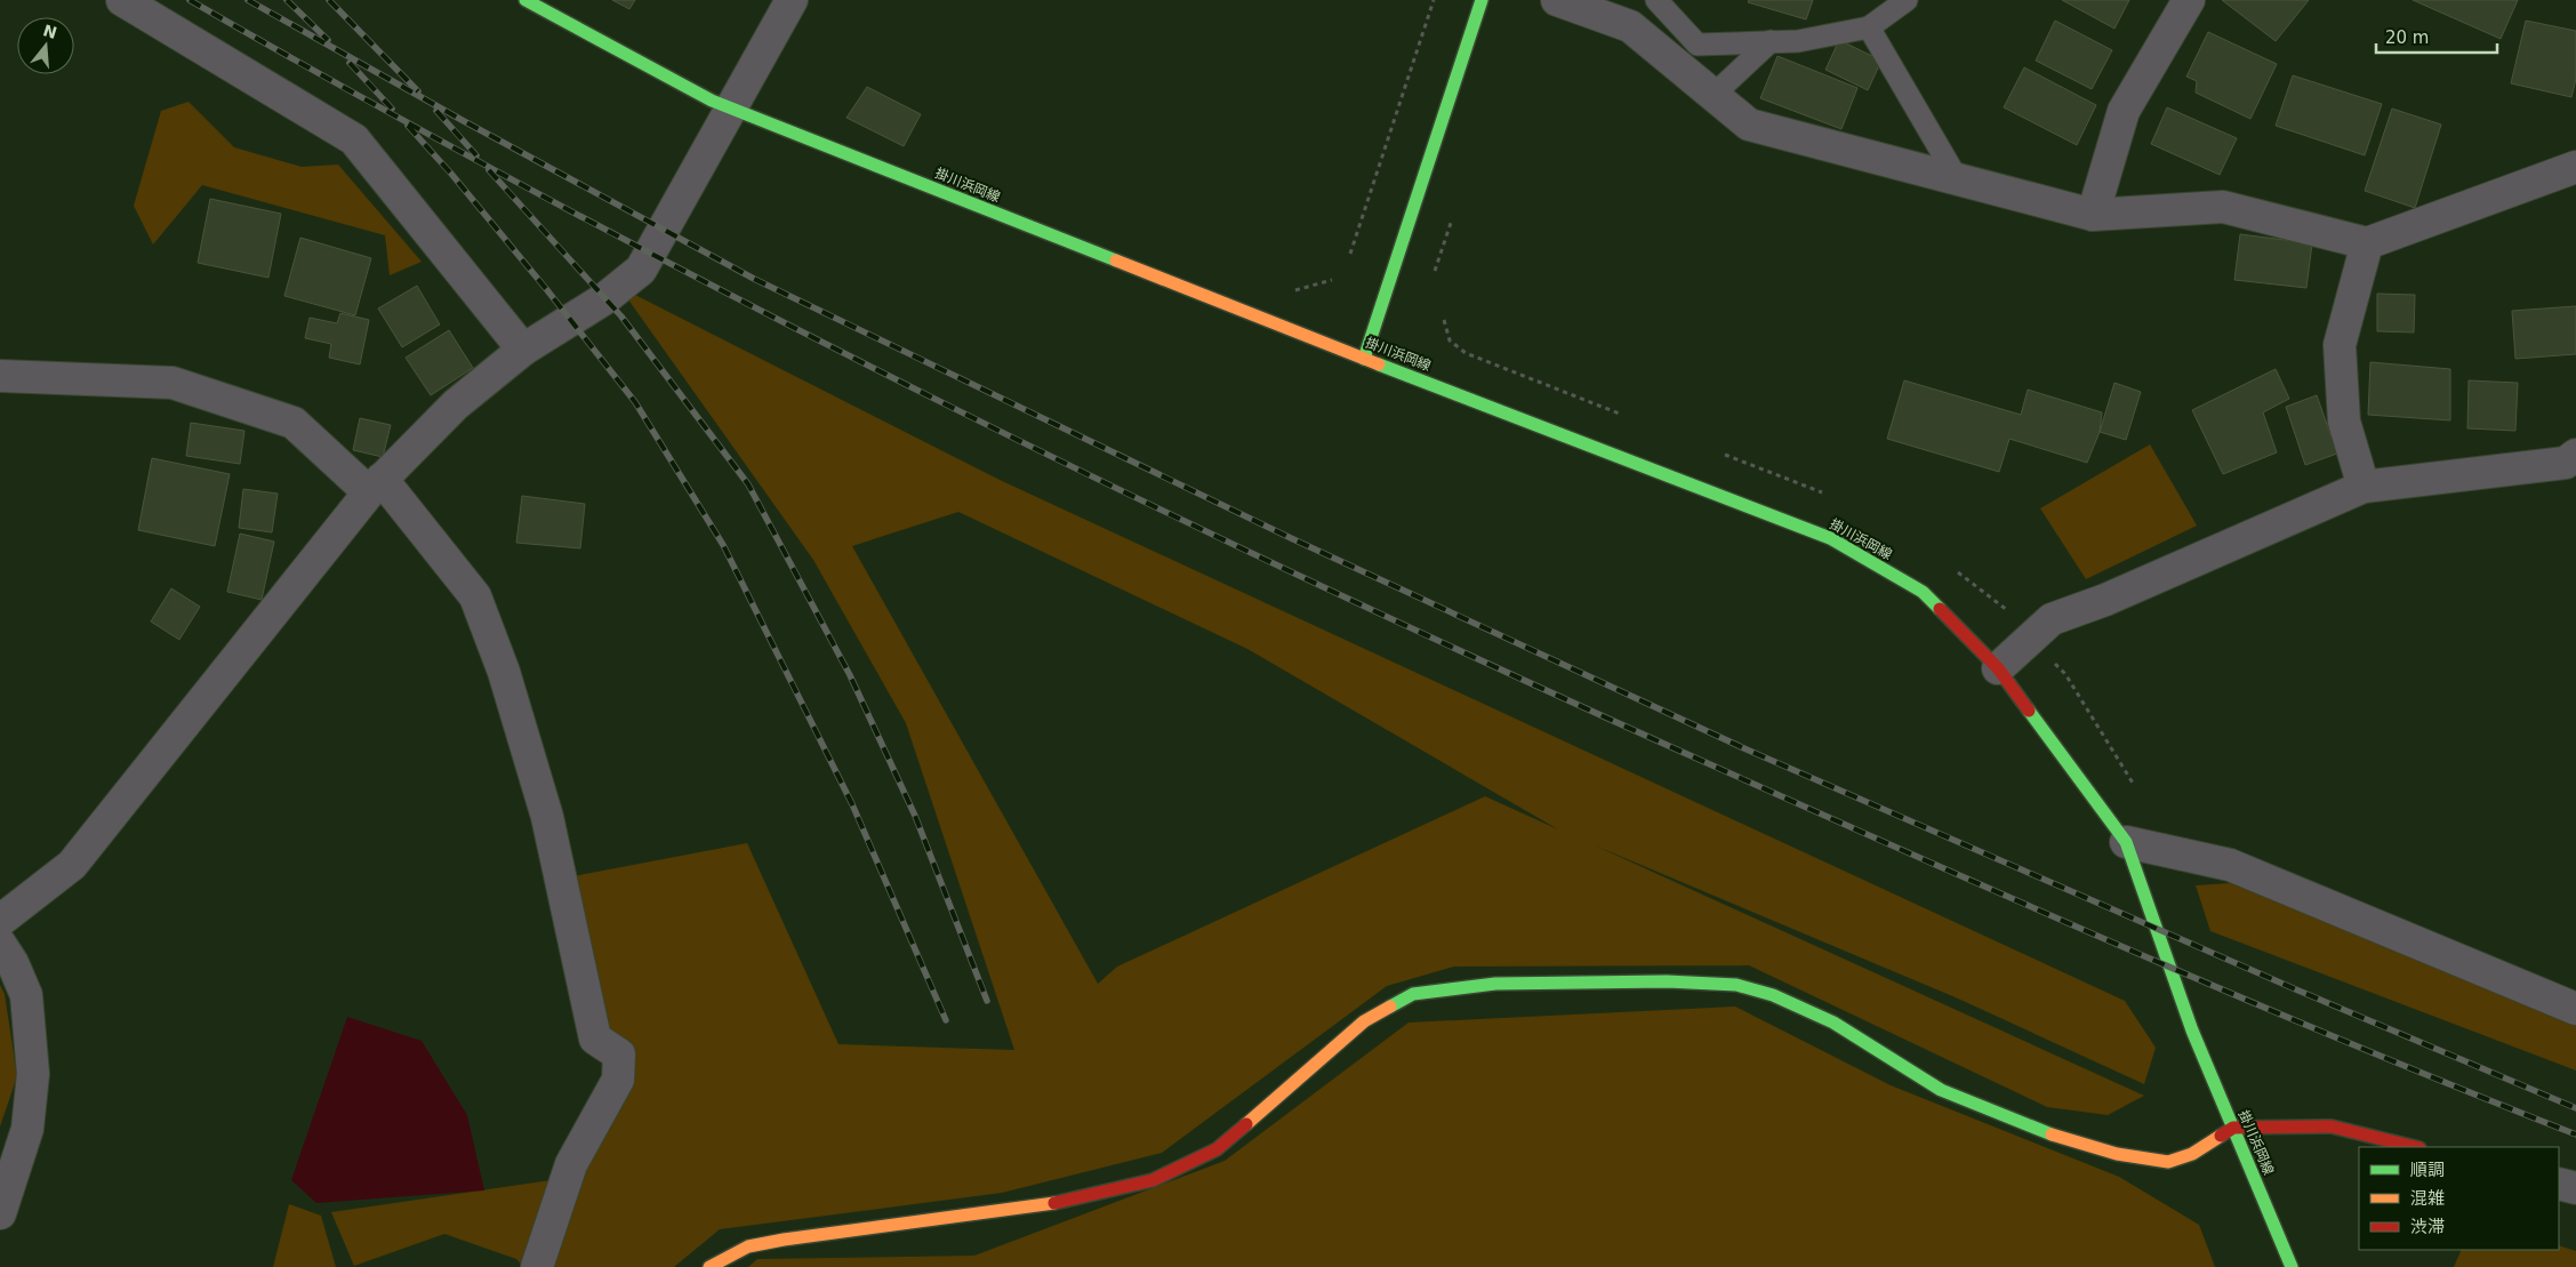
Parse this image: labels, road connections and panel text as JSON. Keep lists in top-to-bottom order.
{
  "streets": {
    "main road": ["掛川浜岡線"]
  },
  "legend": ["順調", "混雑", "渋滞"],
  "scale_bar": "20 m",
  "north": "top"
}
